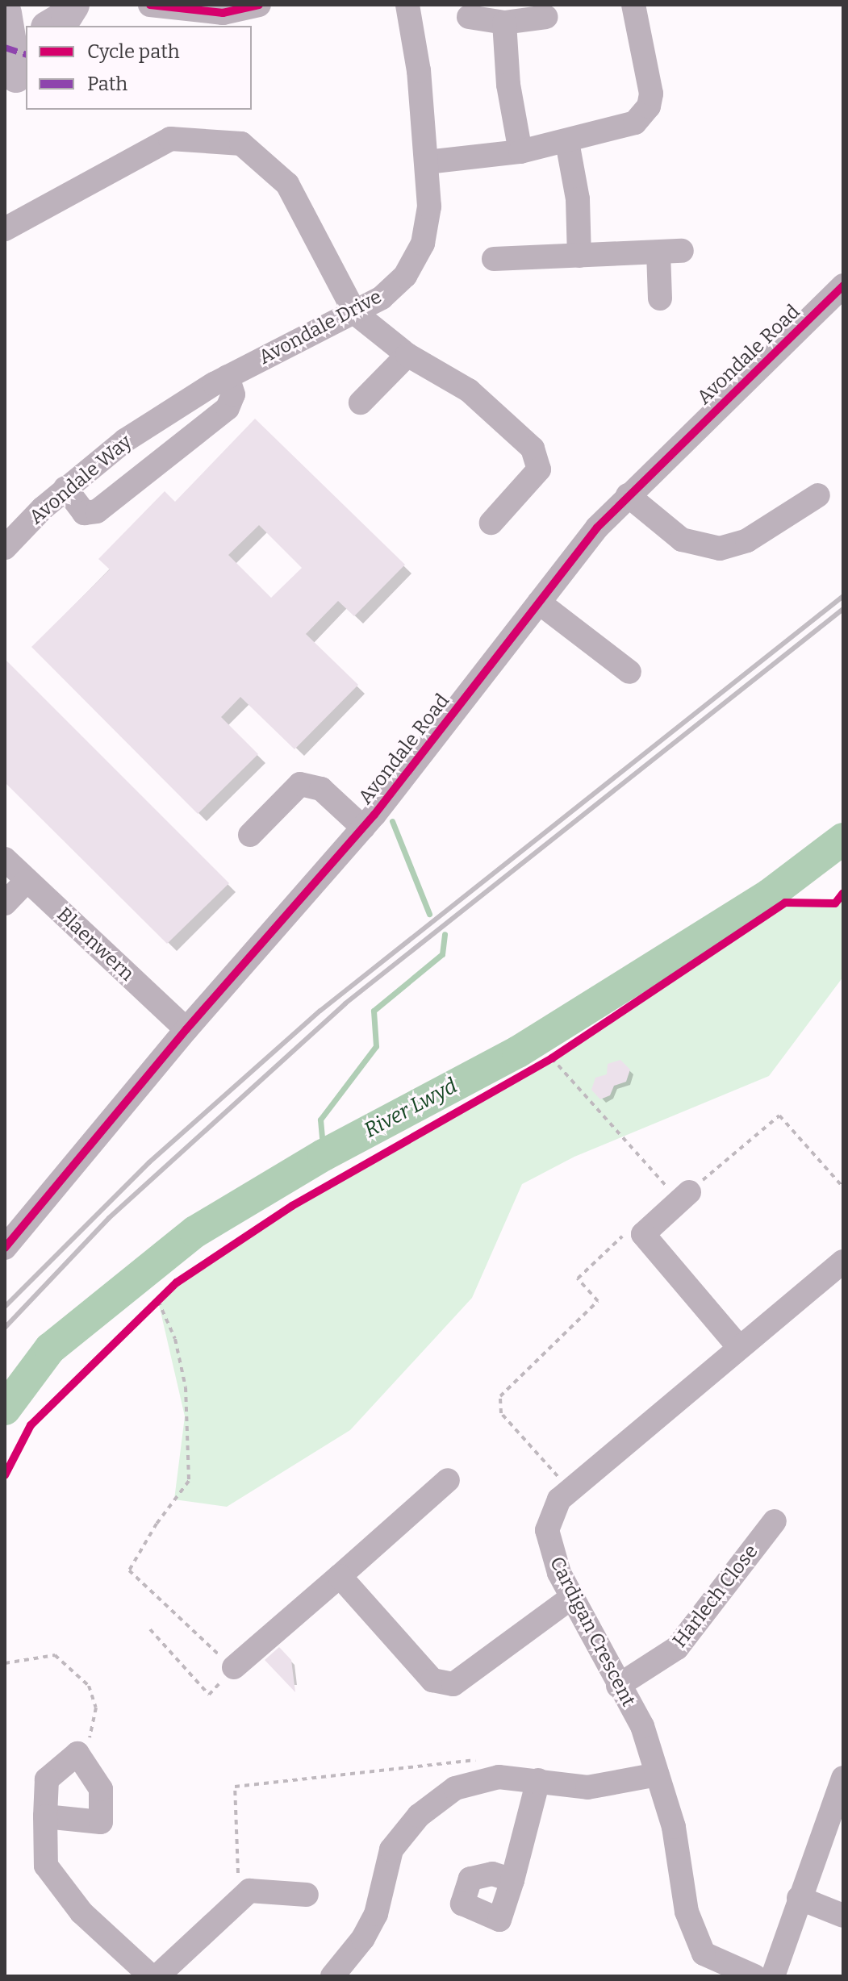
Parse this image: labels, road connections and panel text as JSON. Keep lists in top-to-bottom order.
{
  "streets": {
    "street": [
      "Avondale Drive",
      "Avondale Road",
      "Avondale Way",
      "Blaenwern",
      "Harlech Close",
      "Cardigan Crescent"
    ]
  },
  "crossings": [
    ["Avondale Drive", "Avondale Way"],
    ["Avondale Road", "Blaenwern"],
    ["Harlech Close", "Cardigan Crescent"]
  ],
  "water": ["River Lwyd"],
  "legend": ["Cycle path", "Path"]
}
